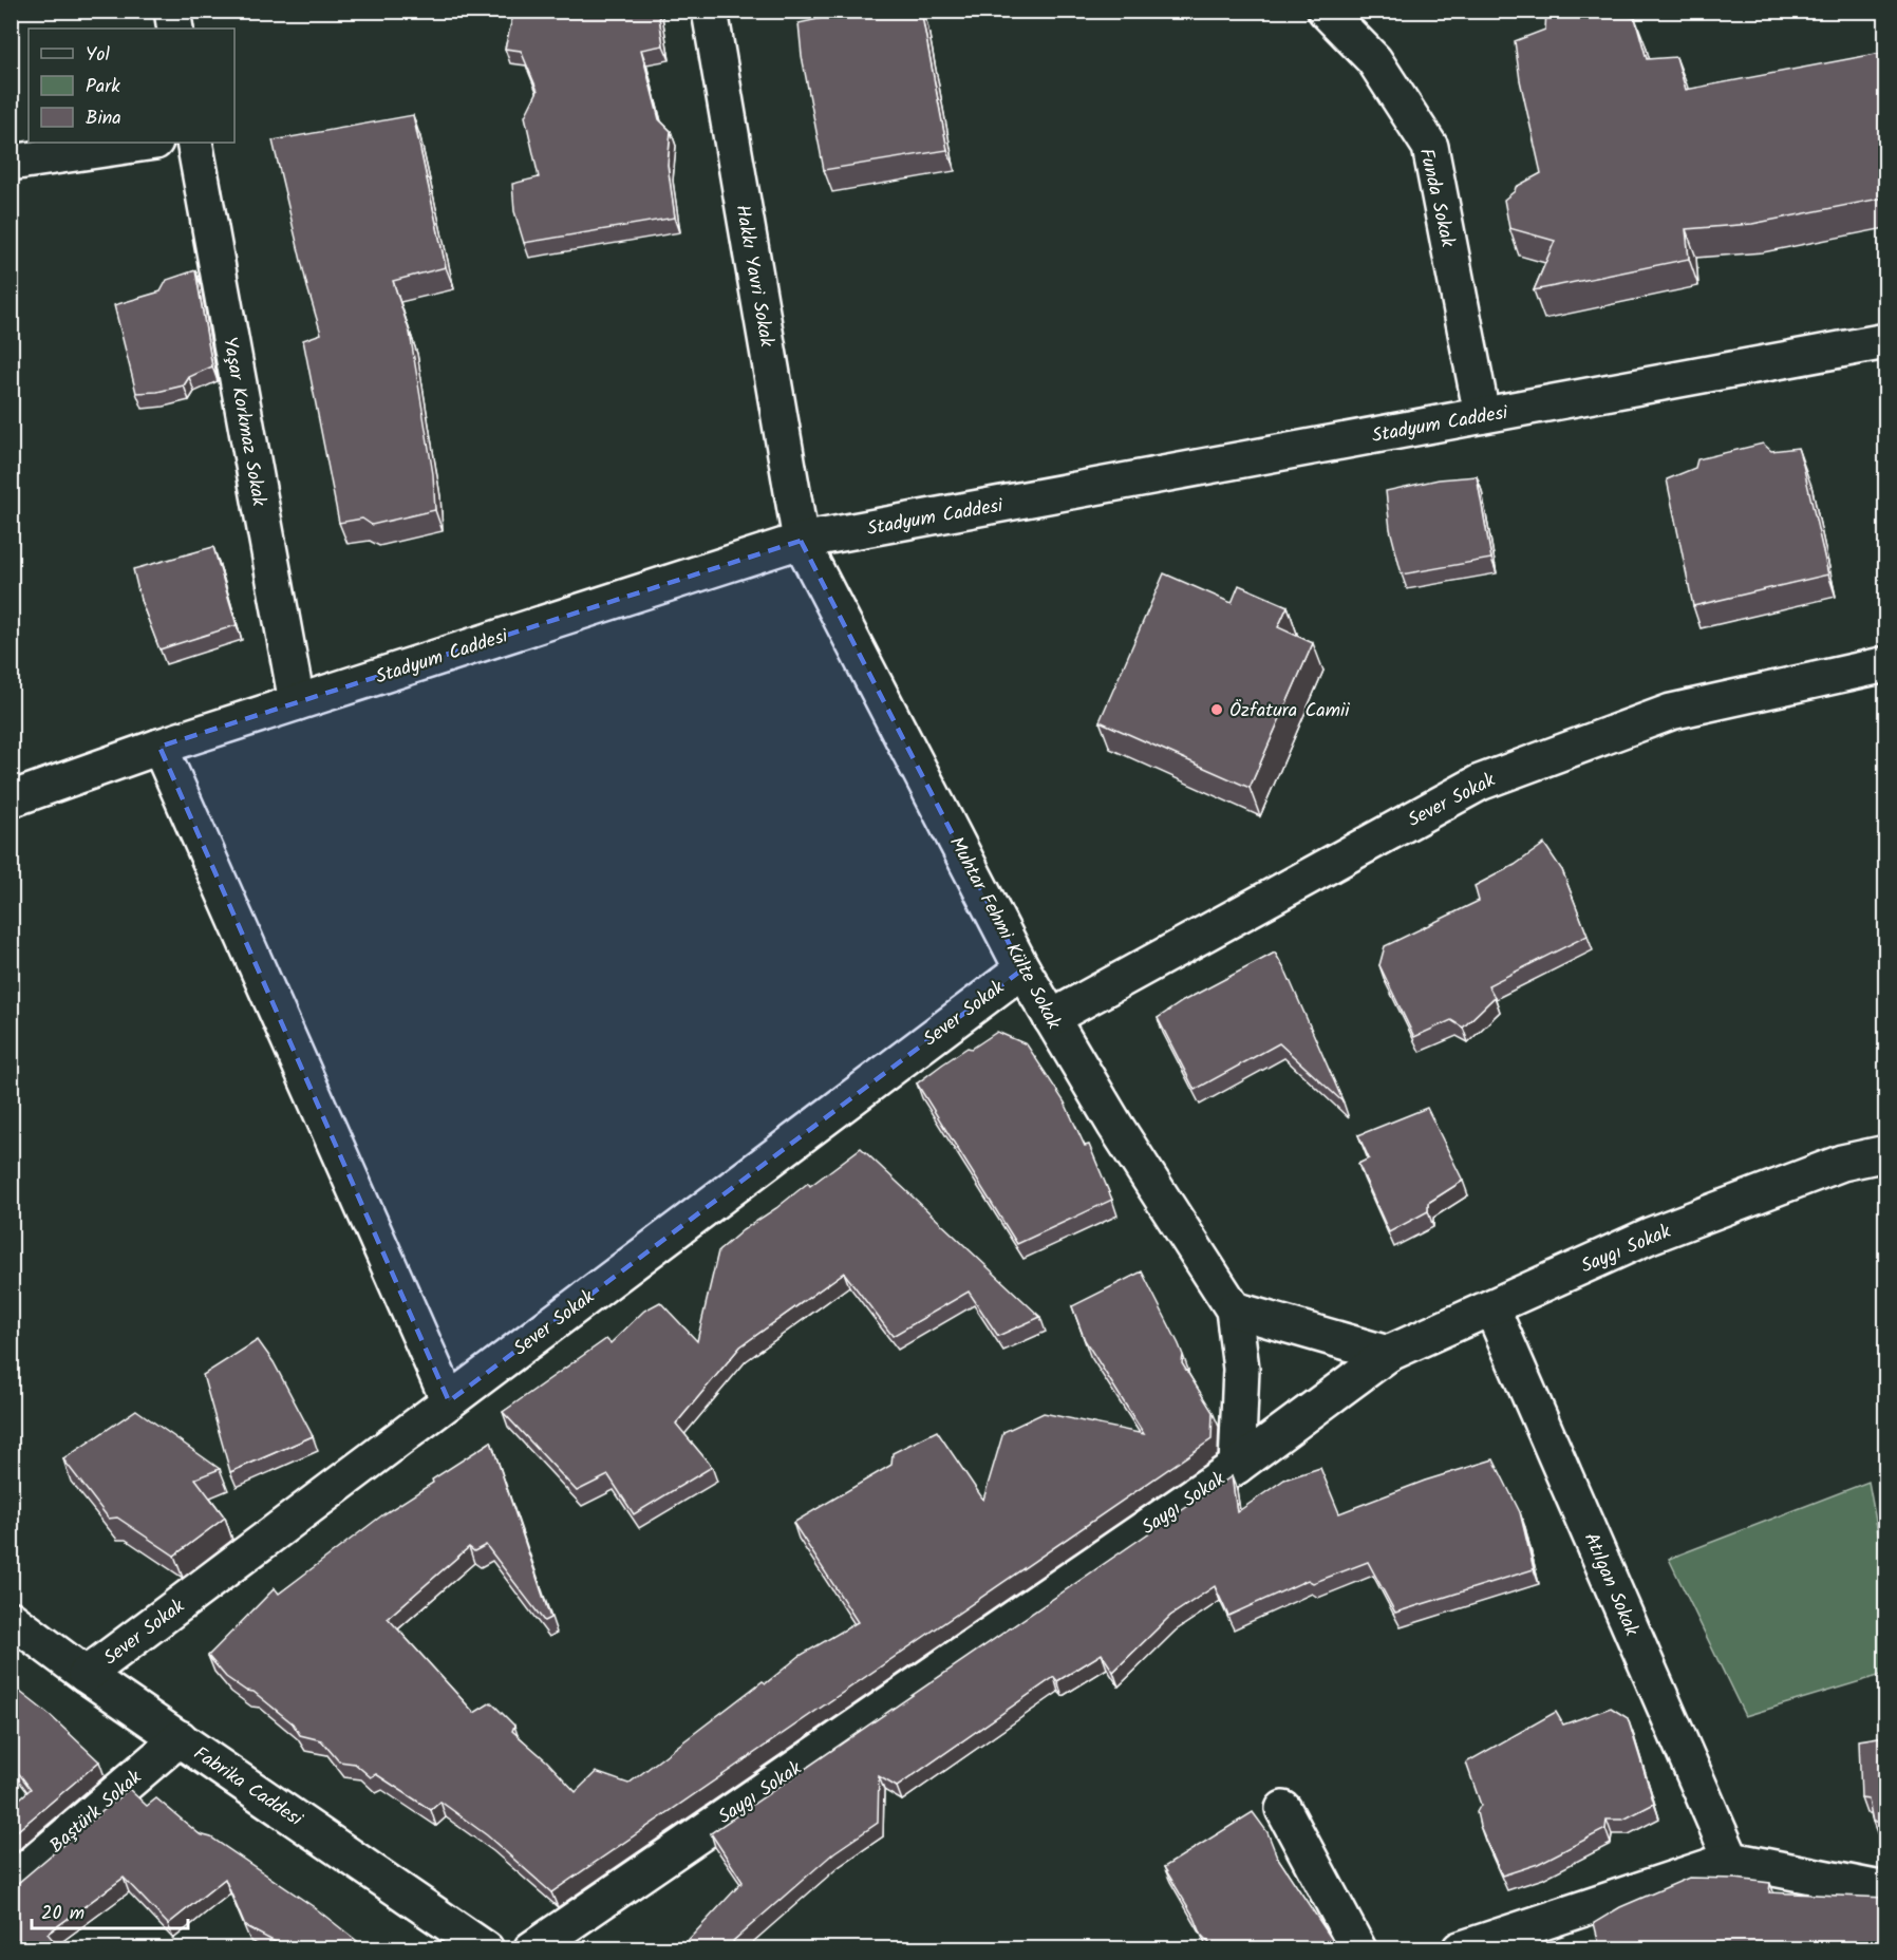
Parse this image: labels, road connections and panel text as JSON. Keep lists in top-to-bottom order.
{
  "streets": {
    "street": [
      "Funda Sokak",
      "Hakkı Yavri Sokak",
      "Yaşar Korkmaz Sokak",
      "Stadyum Caddesi",
      "Sever Sokak",
      "Muhtar Fehmi Külte Sokak",
      "Saygı Sokak",
      "Atılgan Sokak",
      "Fabrika Caddesi",
      "Baştürk Sokak"
    ]
  },
  "crossings": [
    ["Funda Sokak", "Stadyum Caddesi"],
    ["Hakkı Yavri Sokak", "Stadyum Caddesi"],
    ["Hakkı Yavri Sokak", "Muhtar Fehmi Külte Sokak"],
    ["Yaşar Korkmaz Sokak", "Stadyum Caddesi"],
    ["Stadyum Caddesi", "Muhtar Fehmi Külte Sokak"],
    ["Sever Sokak", "Muhtar Fehmi Külte Sokak"],
    ["Sever Sokak", "Fabrika Caddesi"],
    ["Muhtar Fehmi Külte Sokak", "Saygı Sokak"],
    ["Saygı Sokak", "Atılgan Sokak"],
    ["Fabrika Caddesi", "Baştürk Sokak"]
  ],
  "places": ["Özfatura Camii"],
  "legend": ["Yol", "Park", "Bina"],
  "scale_bar": "20 m"
}
